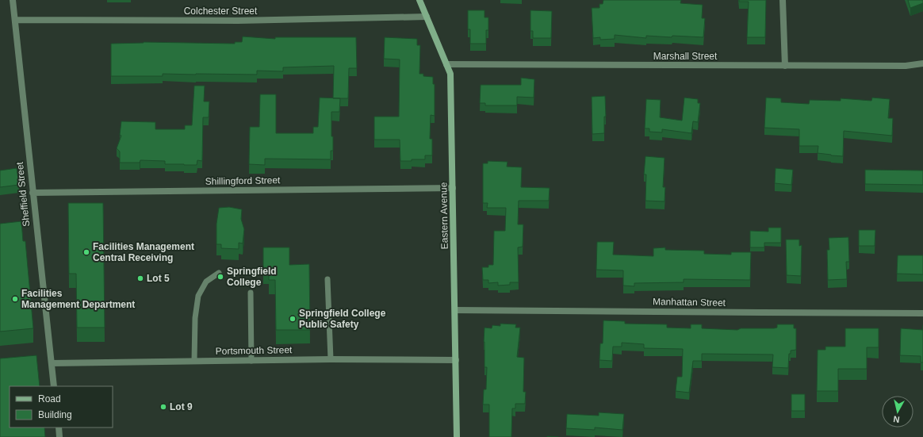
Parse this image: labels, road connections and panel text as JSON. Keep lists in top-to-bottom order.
{
  "streets": {
    "street": [
      "Colchester Street",
      "Marshall Street",
      "Shillingford Street",
      "Sheffield Street",
      "Eastern Avenue",
      "Manhattan Street",
      "Portsmouth Street"
    ]
  },
  "crossings": [
    ["Colchester Street", "Sheffield Street"],
    ["Colchester Street", "Eastern Avenue"],
    ["Marshall Street", "Eastern Avenue"],
    ["Shillingford Street", "Sheffield Street"],
    ["Shillingford Street", "Eastern Avenue"],
    ["Sheffield Street", "Portsmouth Street"],
    ["Eastern Avenue", "Manhattan Street"],
    ["Eastern Avenue", "Portsmouth Street"]
  ],
  "places": [
    "Facilities Management Central Receiving",
    "Springfield College",
    "Lot 5",
    "Facilities Management Department",
    "Springfield College Public Safety",
    "Lot 9"
  ],
  "legend": ["Road", "Building"],
  "north": "bottom"
}
